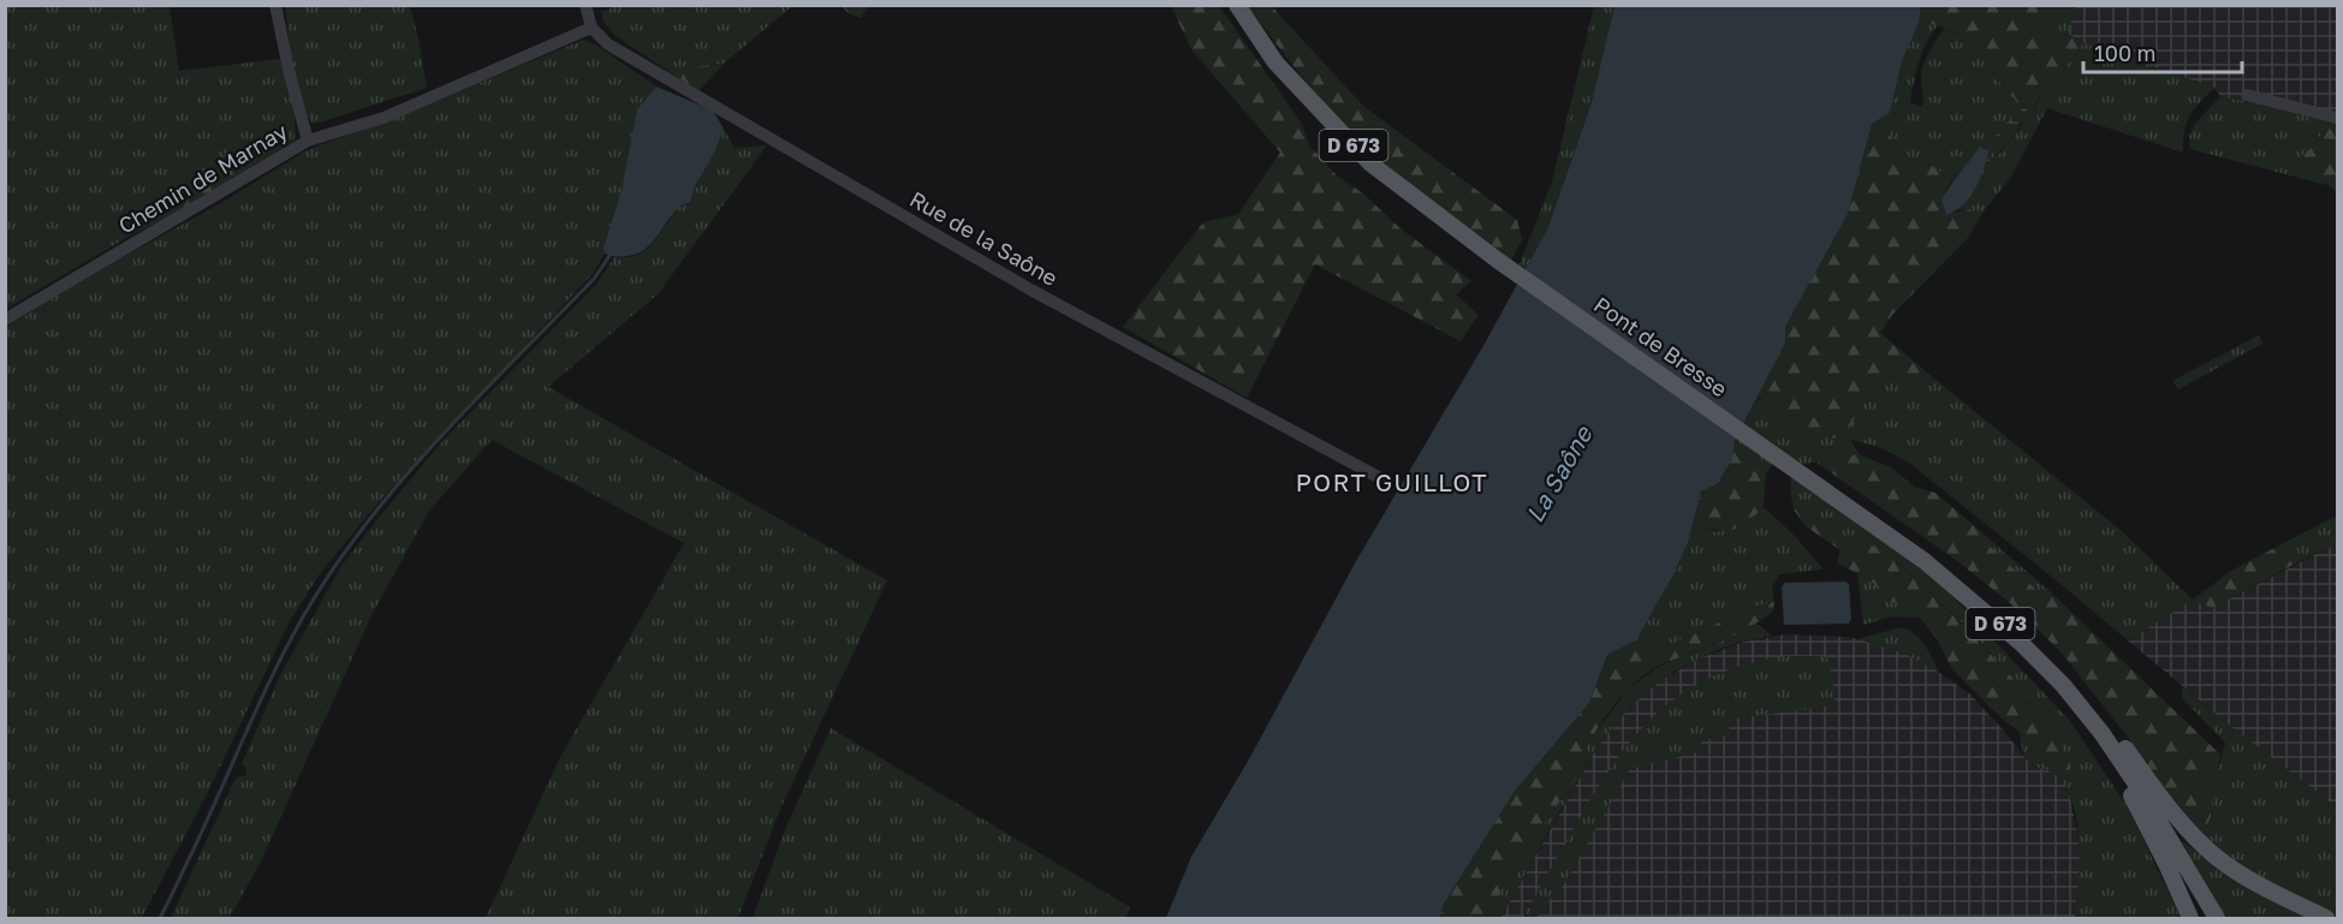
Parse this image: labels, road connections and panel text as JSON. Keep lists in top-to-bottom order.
{
  "streets": {
    "main road": ["D 673", "Pont de Bresse"],
    "street": ["Chemin de Marnay", "Rue de la Saône"]
  },
  "crossings": [
    ["D 673", "Pont de Bresse"],
    ["Chemin de Marnay", "Rue de la Saône"]
  ],
  "districts": ["PORT GUILLOT"],
  "water": ["La Saône"],
  "scale_bar": "100 m"
}
